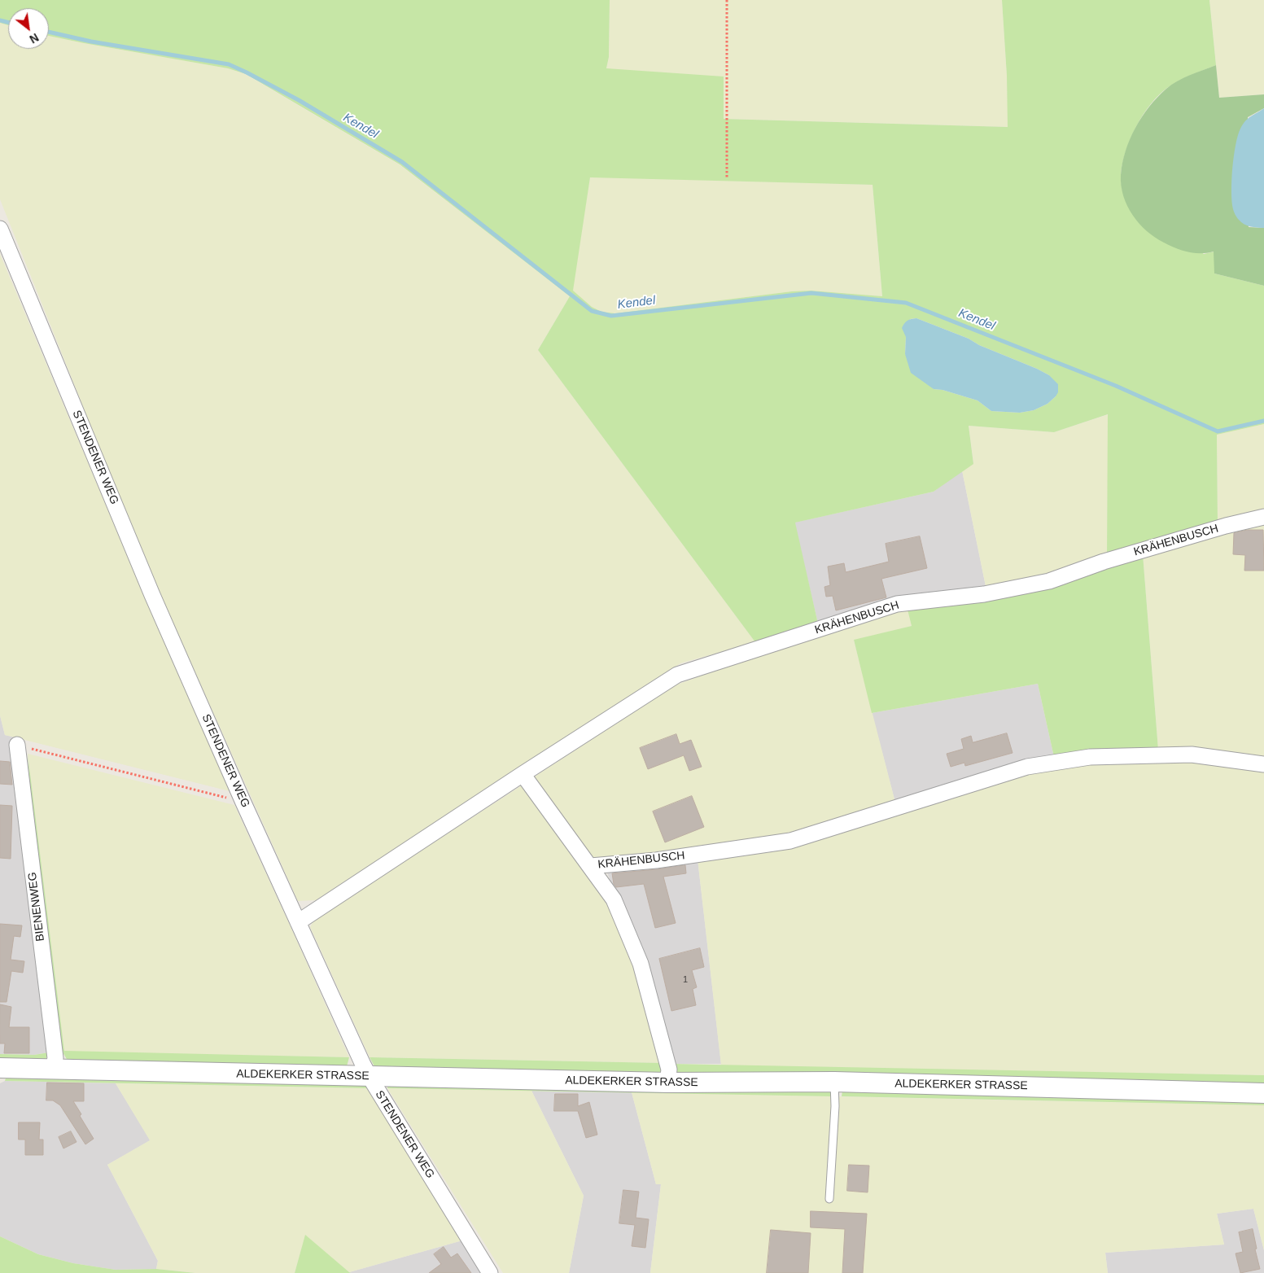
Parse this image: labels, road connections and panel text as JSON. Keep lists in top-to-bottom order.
{
  "streets": {
    "street": [
      "STENDENER WEG",
      "KRÄHENBUSCH",
      "BIENENWEG",
      "ALDEKERKER STRASSE"
    ]
  },
  "crossings": [
    ["STENDENER WEG", "KRÄHENBUSCH"],
    ["STENDENER WEG", "ALDEKERKER STRASSE"],
    ["KRÄHENBUSCH", "ALDEKERKER STRASSE"],
    ["BIENENWEG", "ALDEKERKER STRASSE"]
  ],
  "water": ["Kendel"],
  "house_numbers": ["1"],
  "north": "bottom right"
}
